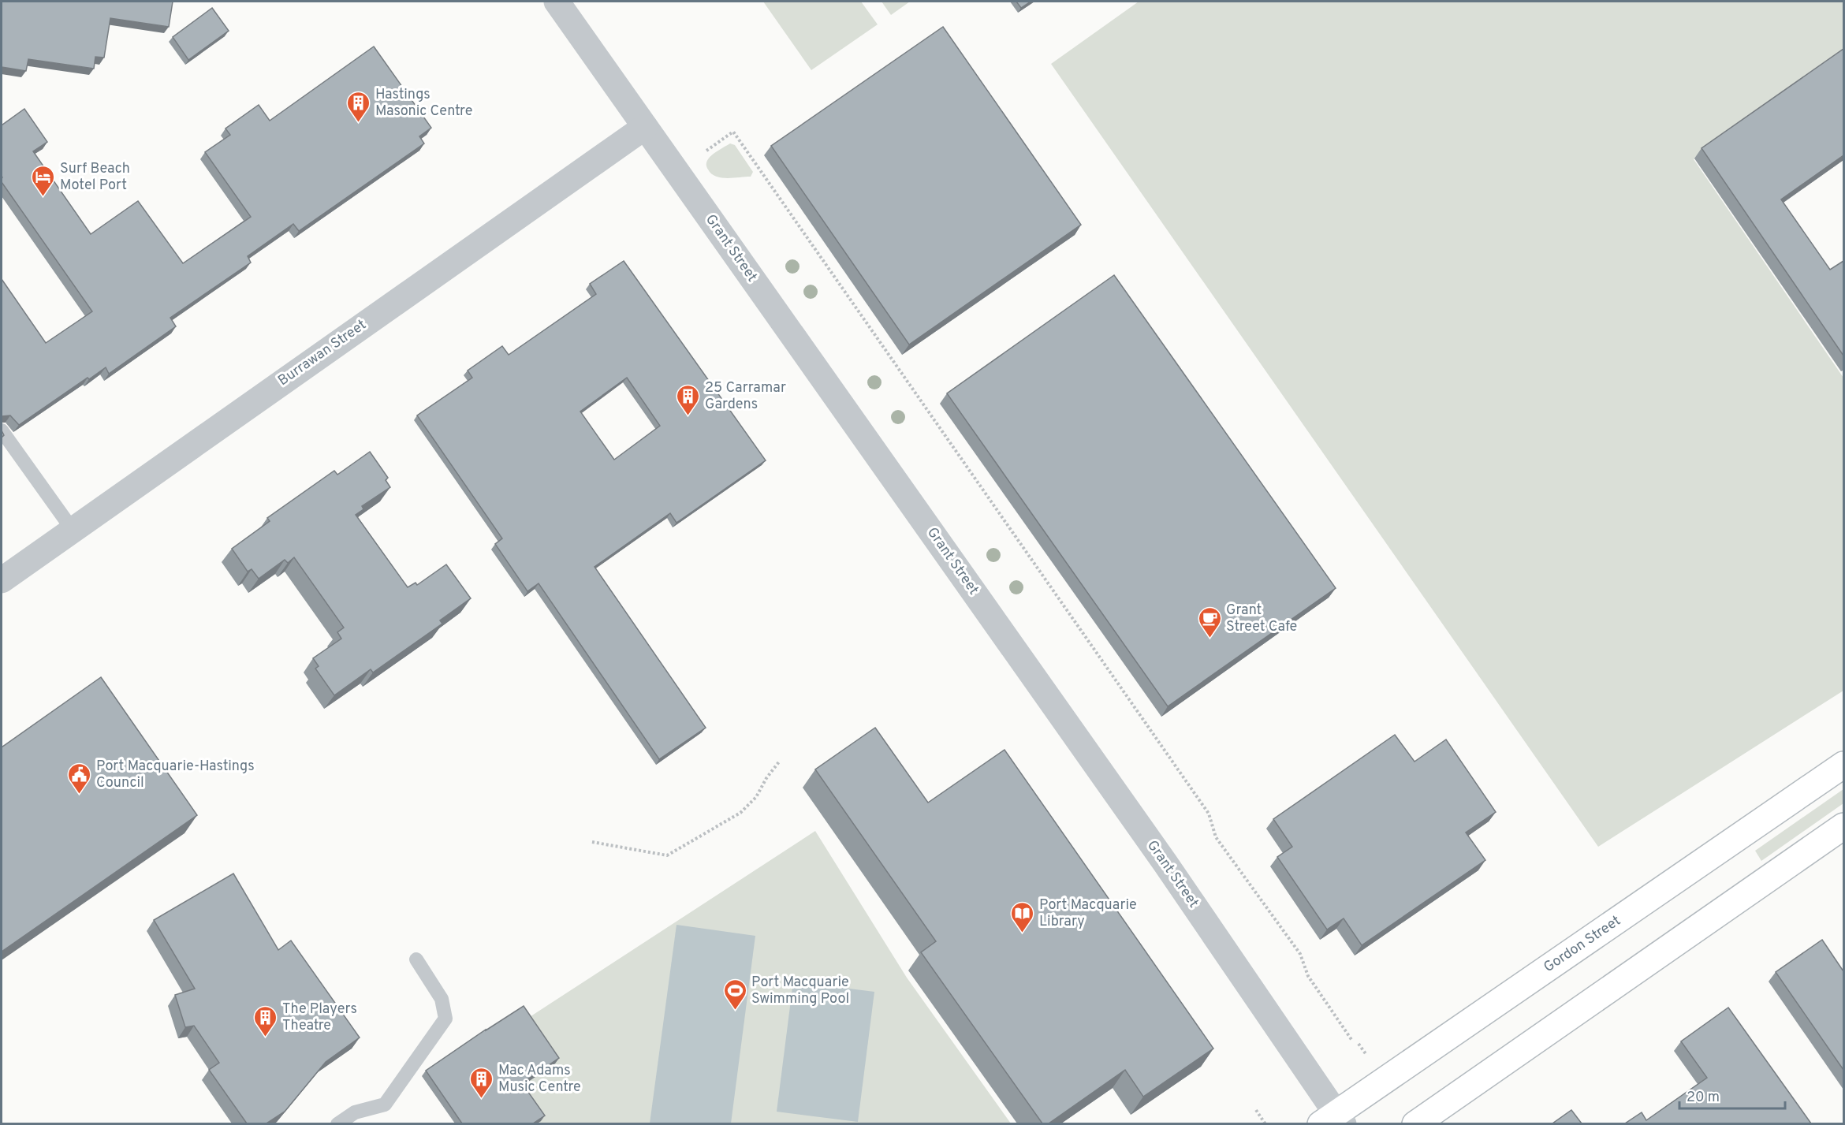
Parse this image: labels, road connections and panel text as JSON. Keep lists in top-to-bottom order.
{
  "streets": {
    "main road": ["Gordon Street"],
    "street": ["Grant Street", "Burrawan Street"]
  },
  "crossings": [
    ["Grant Street", "Burrawan Street"],
    ["Grant Street", "Gordon Street"]
  ],
  "places": {
    "building": [
      "Hastings Masonic Centre",
      "25 Carramar Gardens",
      "The Players Theatre",
      "Mac Adams Music Centre"
    ],
    "hotel": ["Surf Beach Motel Port"],
    "cafe": ["Grant Street Cafe"],
    "public building": ["Port Macquarie-Hastings Council"],
    "library": ["Port Macquarie Library"],
    "sports": ["Port Macquarie Swimming Pool"]
  },
  "scale_bar": "20 m"
}
